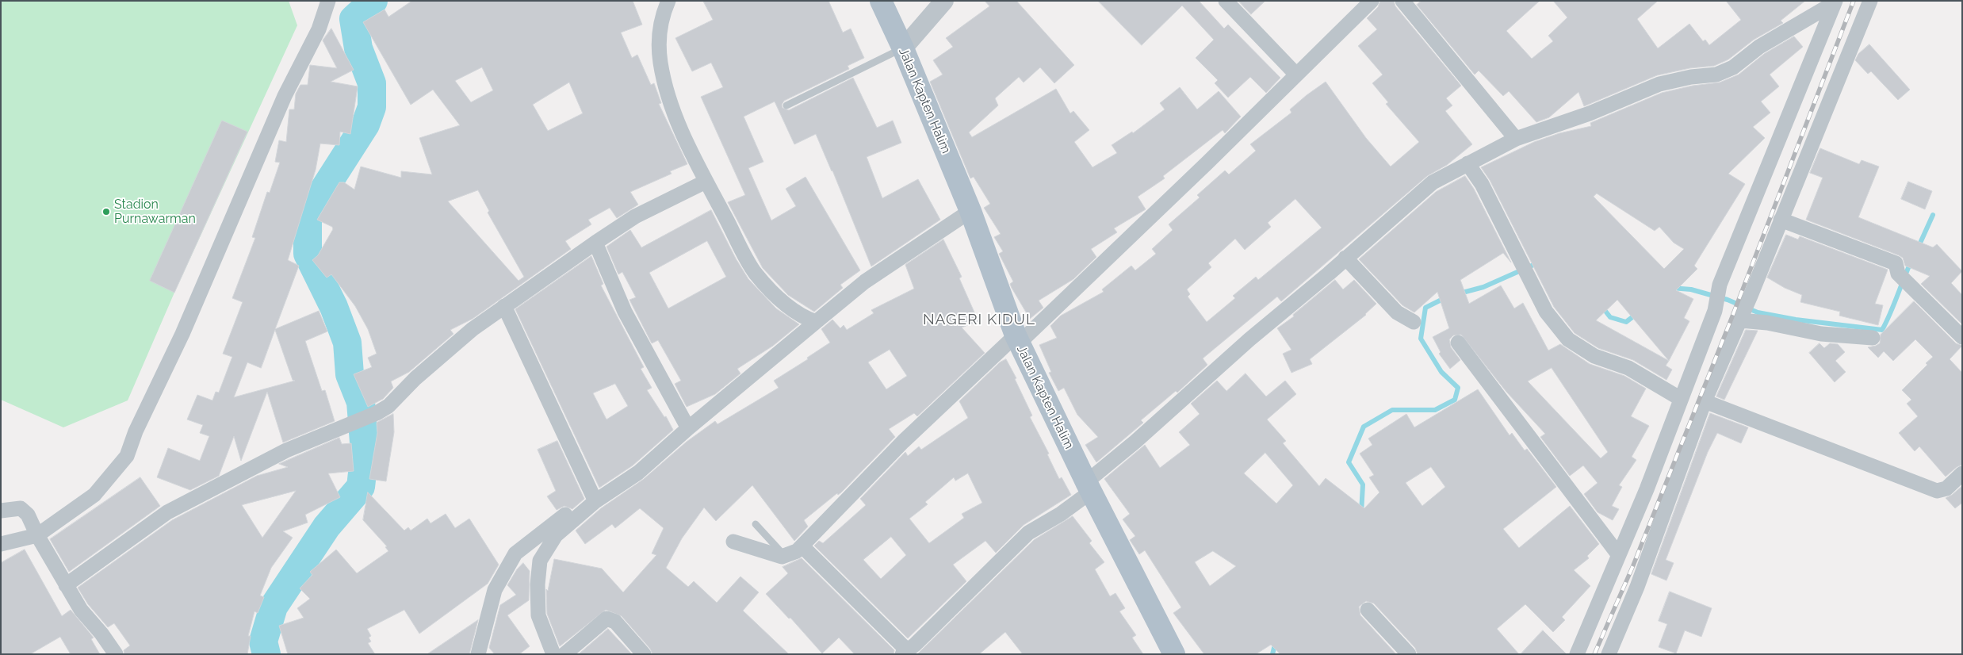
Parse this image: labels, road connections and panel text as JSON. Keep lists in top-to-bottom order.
{
  "streets": {
    "main road": ["Jalan Kapten Halim"]
  },
  "districts": ["NAGERI KIDUL"],
  "places": ["Stadion Purnawarman"]
}
